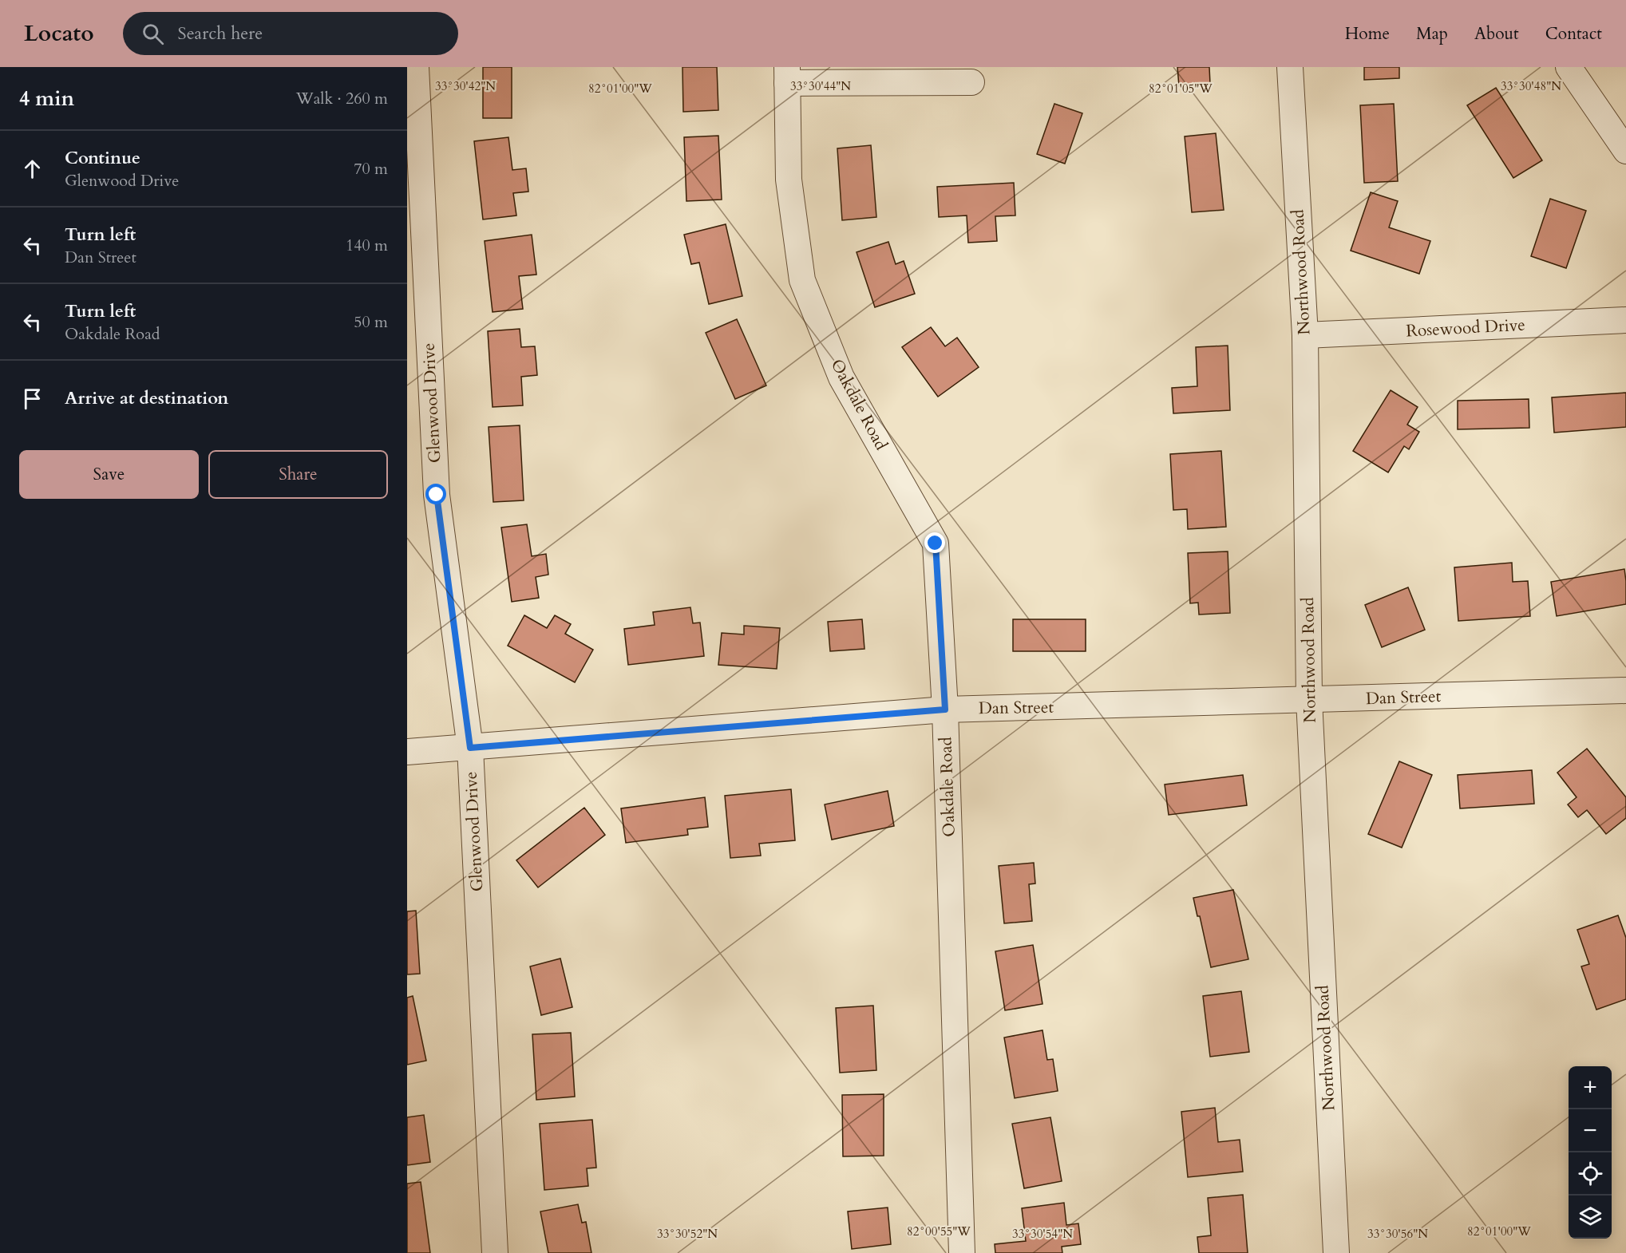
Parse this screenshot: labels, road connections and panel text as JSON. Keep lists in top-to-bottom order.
{
  "streets": {
    "street": [
      "Northwood Road",
      "Rosewood Drive",
      "Glenwood Drive",
      "Oakdale Road",
      "Dan Street"
    ]
  },
  "crossings": [
    ["Northwood Road", "Rosewood Drive"],
    ["Northwood Road", "Dan Street"],
    ["Glenwood Drive", "Dan Street"],
    ["Oakdale Road", "Dan Street"]
  ],
  "page": {
    "header": "Locato",
    "search": "Search here",
    "nav": [
      "Home",
      "Map",
      "About",
      "Contact"
    ],
    "heading": ["4 min", "Walk · 260 m"],
    "list": [
      ["Continue", "Glenwood Drive", "70 m"],
      ["Turn left", "Dan Street", "140 m"],
      ["Turn left", "Oakdale Road", "50 m"],
      "Arrive at destination"
    ],
    "buttons": ["Save", "Share"],
    "map_buttons": ["+", "−"]
  },
  "coordinates": [
    "33°30'42\"N",
    "33°30'48\"N",
    "33°30'44\"N",
    "82°01'05\"W",
    "82°01'00\"W",
    "82°00'55\"W",
    "33°30'52\"N",
    "33°30'54\"N",
    "33°30'56\"N"
  ]
}
